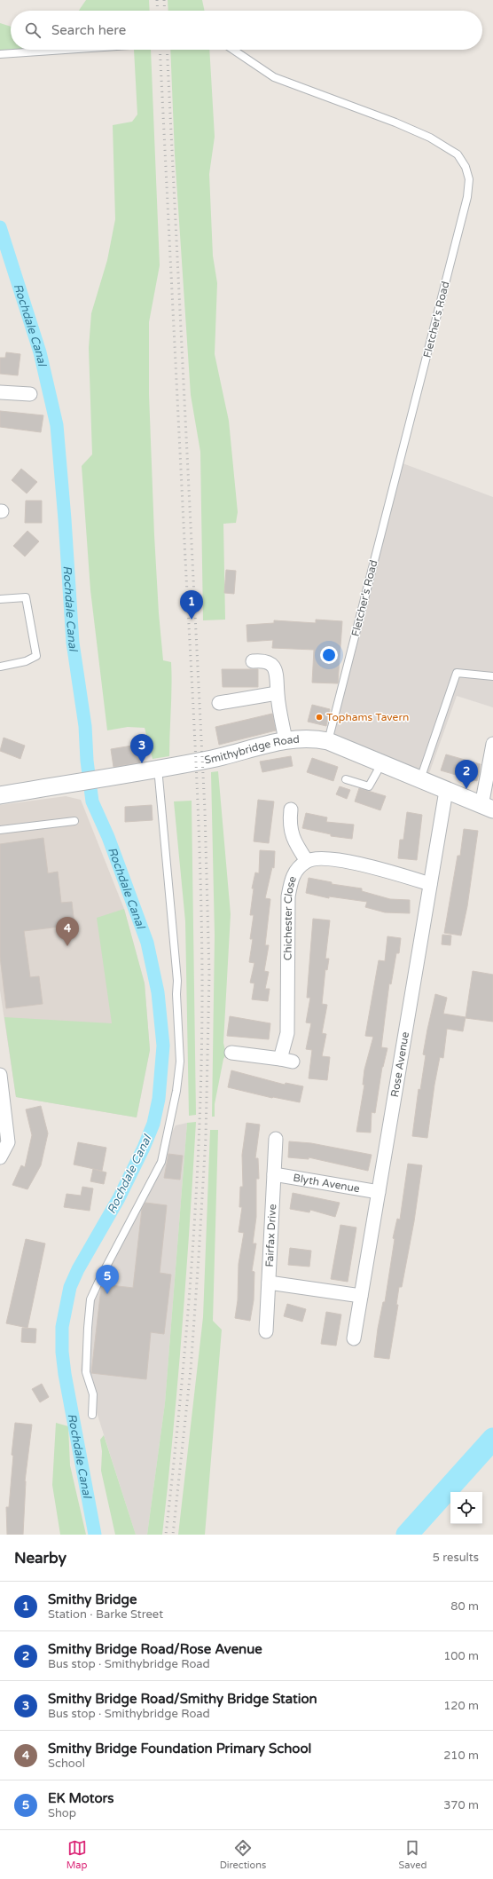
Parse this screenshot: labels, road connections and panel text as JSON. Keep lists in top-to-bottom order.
{
  "streets": {
    "street": [
      "Smithybridge Road",
      "Chichester Close",
      "Rose Avenue",
      "Blyth Avenue",
      "Fairfax Drive"
    ],
    "lane": ["Fletcher's Road"]
  },
  "crossings": [
    ["Fletcher's Road", "Smithybridge Road"],
    ["Smithybridge Road", "Rose Avenue"],
    ["Rose Avenue", "Blyth Avenue"],
    ["Blyth Avenue", "Fairfax Drive"]
  ],
  "water": ["Rochdale Canal"],
  "places": ["Tophams Tavern"],
  "page": {
    "search": "Search here",
    "pins": [
      "1",
      "3",
      "2",
      "4",
      "5"
    ],
    "heading": ["Nearby", "5 results"],
    "list": [
      {
        "mark": "1",
        "name": "Smithy Bridge",
        "note": "Station · Barke Street",
        "value": "80 m"
      },
      {
        "mark": "2",
        "name": "Smithy Bridge Road/Rose Avenue",
        "note": "Bus stop · Smithybridge Road",
        "value": "100 m"
      },
      {
        "mark": "3",
        "name": "Smithy Bridge Road/Smithy Bridge Station",
        "note": "Bus stop · Smithybridge Road",
        "value": "120 m"
      },
      {
        "mark": "4",
        "name": "Smithy Bridge Foundation Primary School",
        "note": "School",
        "value": "210 m"
      },
      {
        "mark": "5",
        "name": "EK Motors",
        "note": "Shop",
        "value": "370 m"
      }
    ],
    "nav": ["Map", "Directions", "Saved"]
  }
}
